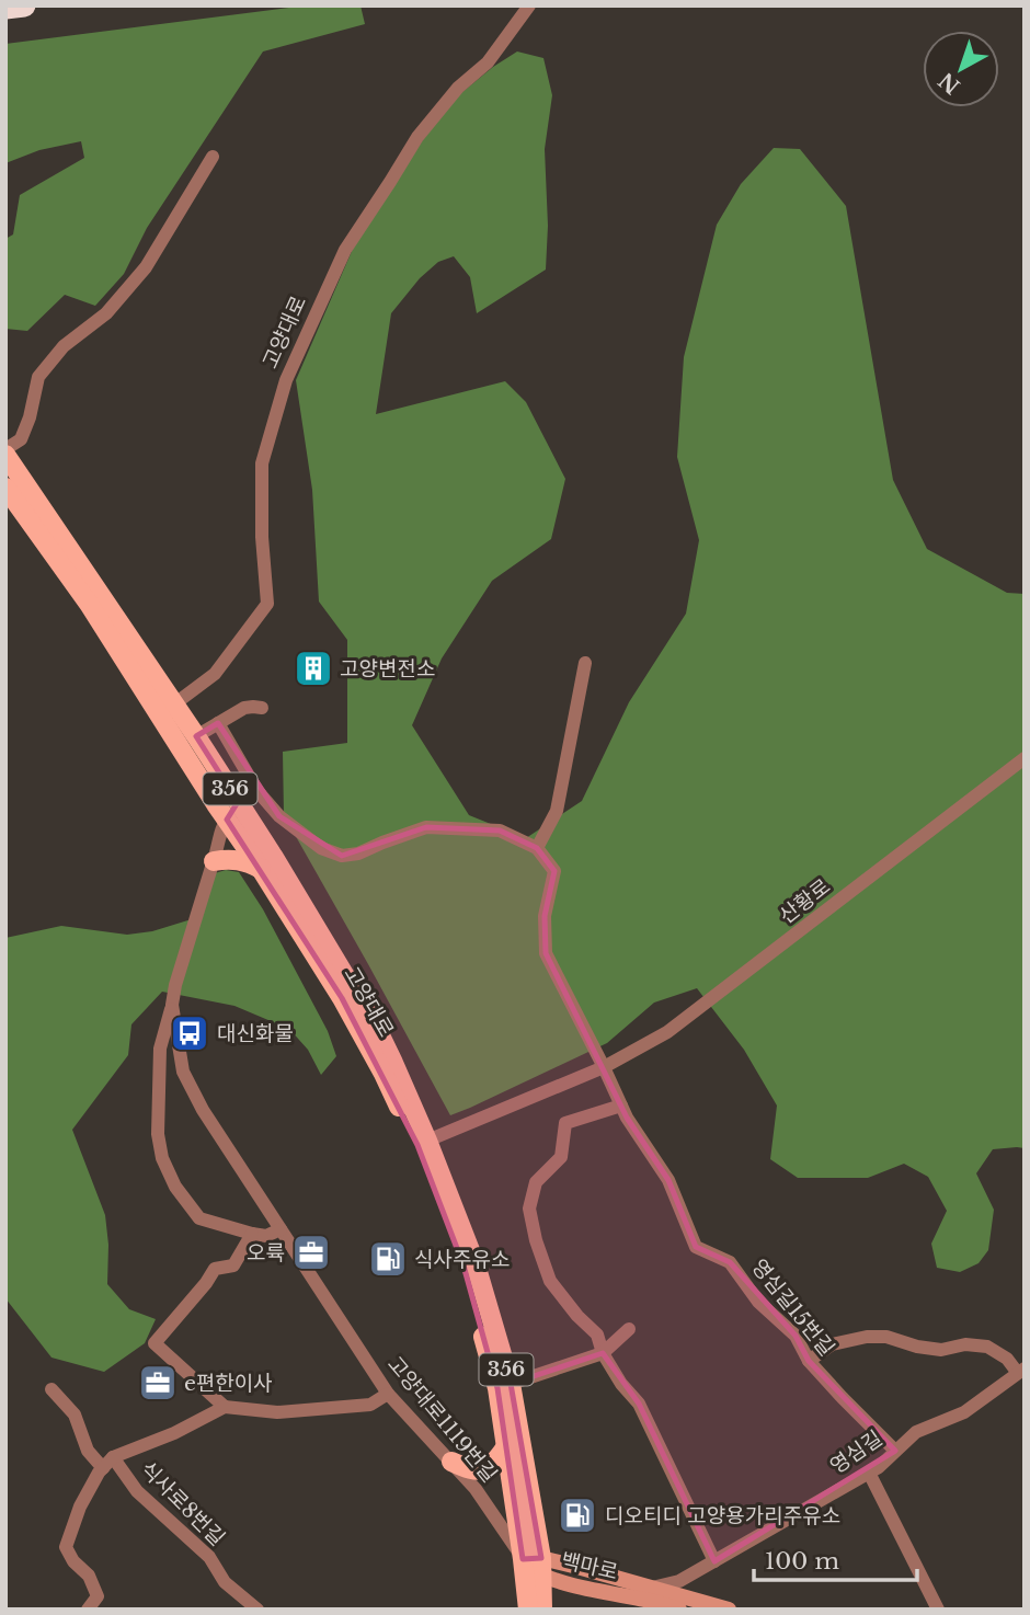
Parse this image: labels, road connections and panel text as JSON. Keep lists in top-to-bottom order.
{
  "streets": {
    "main road": ["고양대로", "356", "백마로"],
    "street": [
      "산황로",
      "영심길15번길",
      "고양대로1119번길",
      "영심길",
      "식사로8번길"
    ]
  },
  "crossings": [
    ["고양대로", "산황로"],
    ["고양대로", "고양대로1119번길"],
    ["고양대로", "백마로"],
    ["산황로", "영심길15번길"],
    ["영심길15번길", "영심길"],
    ["고양대로1119번길", "백마로"],
    ["영심길", "백마로"]
  ],
  "places": {
    "building": ["고양변전소"],
    "bus stop": ["대신화물"],
    "office": ["오륙", "e편한이사"],
    "fuel station": ["식사주유소", "디오티디 고양용가리주유소"]
  },
  "scale_bar": "100 m",
  "north": "bottom left"
}
